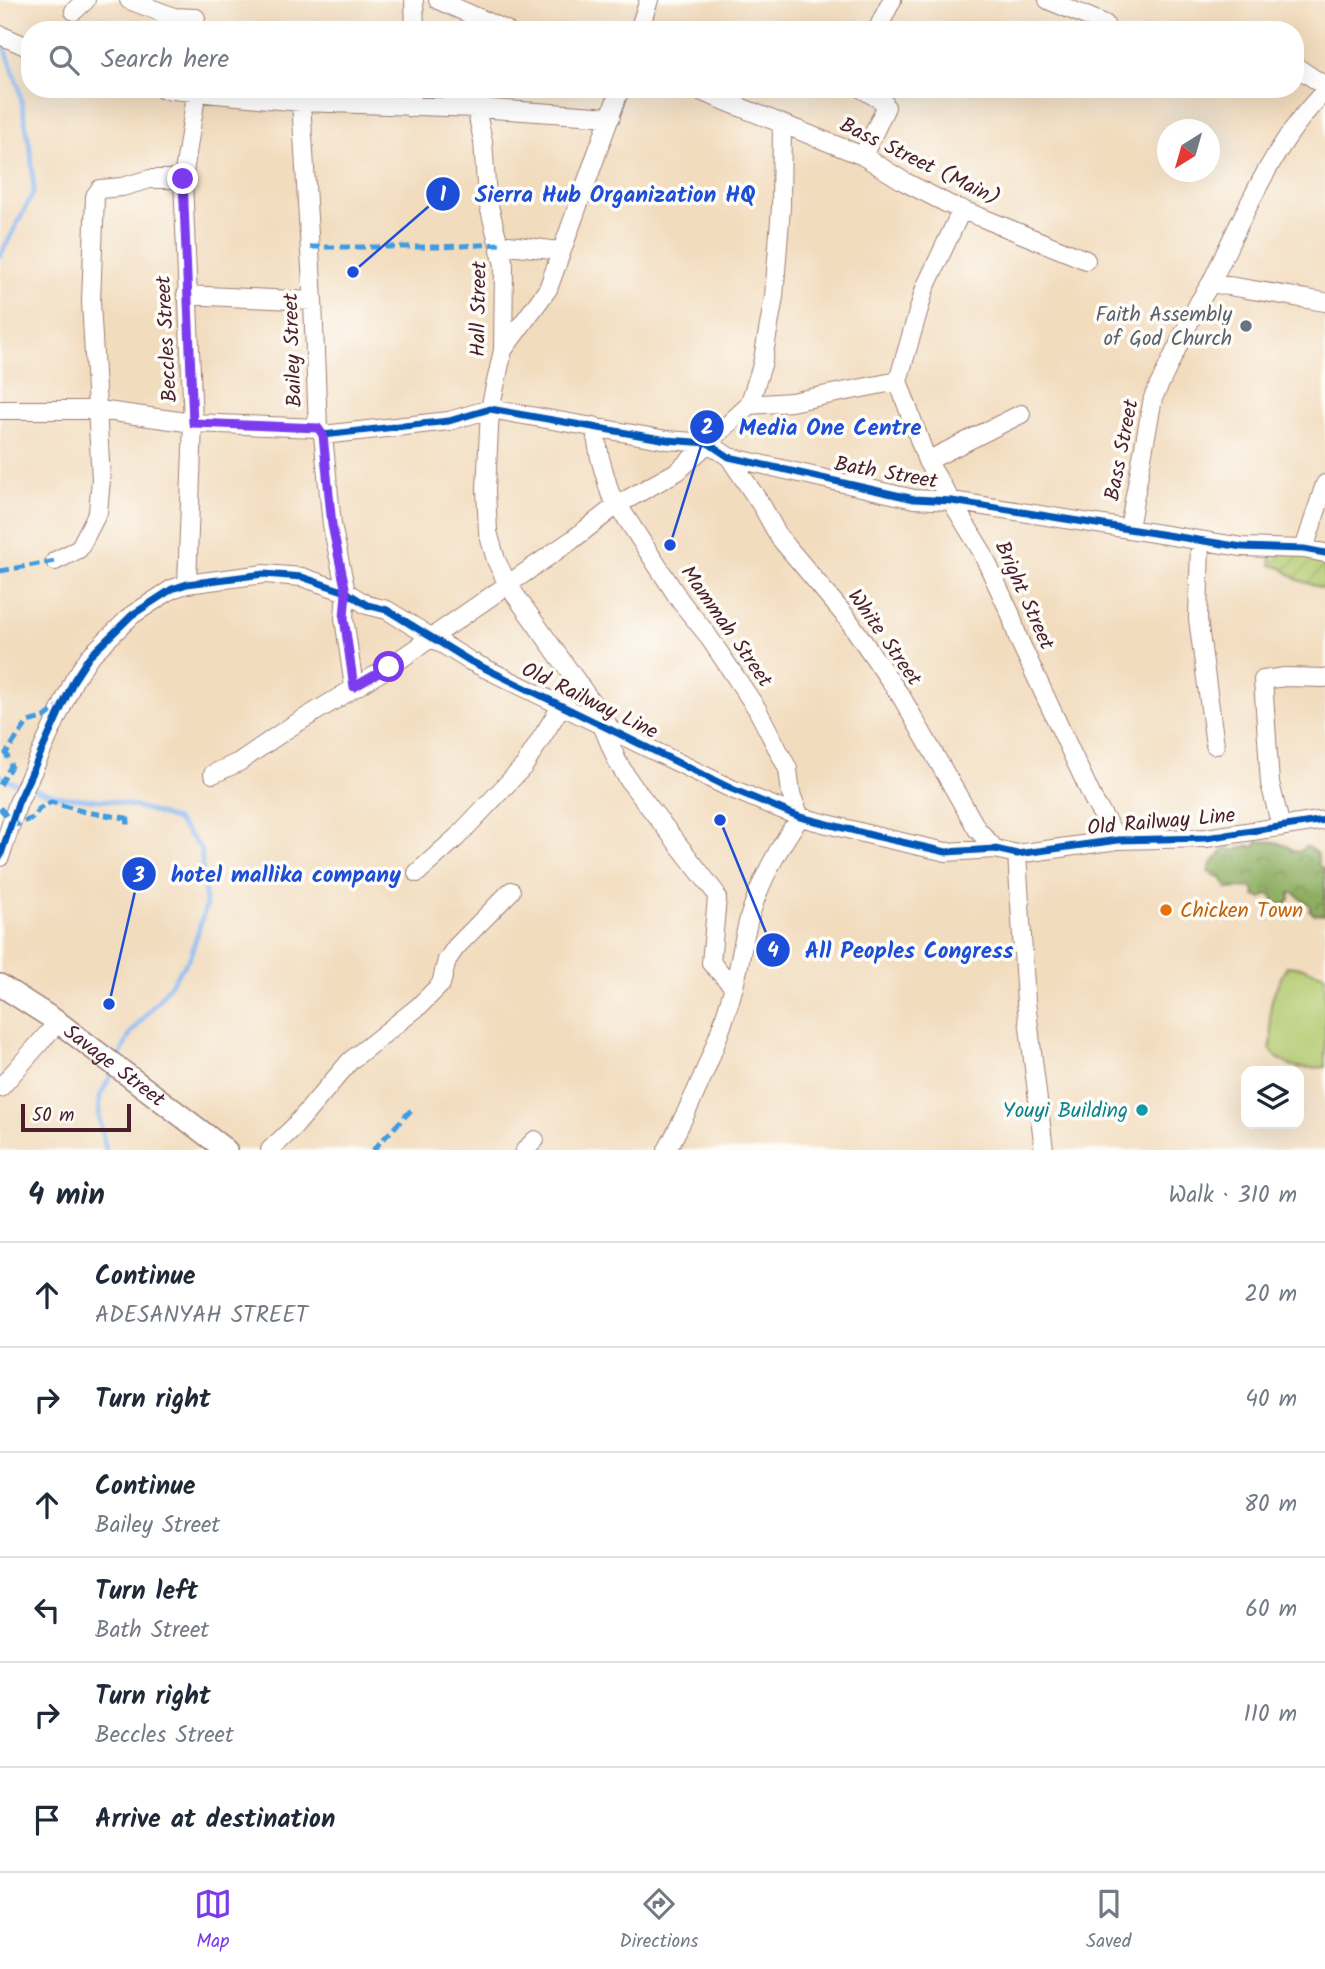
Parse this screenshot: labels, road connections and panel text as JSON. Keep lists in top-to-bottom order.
{
  "streets": {
    "main road": ["Savage Street"],
    "street": [
      "Bass Street (Main)",
      "Hall Street",
      "Beccles Street",
      "Bailey Street",
      "Bass Street",
      "Bath Street",
      "Bright Street",
      "Mammah Street",
      "White Street",
      "Old Railway Line"
    ]
  },
  "crossings": [
    ["Hall Street", "Bath Street"],
    ["Hall Street", "Old Railway Line"],
    ["Beccles Street", "Bath Street"],
    ["Beccles Street", "Old Railway Line"],
    ["Bailey Street", "Bath Street"],
    ["Bailey Street", "Old Railway Line"],
    ["Bass Street", "Bath Street"],
    ["Bath Street", "Bright Street"],
    ["Bath Street", "Mammah Street"],
    ["Bath Street", "White Street"],
    ["Bright Street", "Old Railway Line"],
    ["Mammah Street", "Old Railway Line"],
    ["White Street", "Old Railway Line"]
  ],
  "places": [
    "Sierra Hub Organization HQ",
    "Faith Assembly of God Church",
    "Media One Centre",
    "All Peoples Congress",
    "Chicken Town",
    "hotel mallika company",
    "Youyi Building"
  ],
  "scale_bar": "50 m",
  "north": "bottom left",
  "page": {
    "search": "Search here",
    "scale": "50 m",
    "heading": ["4 min", "Walk · 310 m"],
    "list": [
      ["Continue", "ADESANYAH STREET", "20 m"],
      ["Turn right", "40 m"],
      ["Continue", "Bailey Street", "80 m"],
      ["Turn left", "Bath Street", "60 m"],
      ["Turn right", "Beccles Street", "110 m"],
      "Arrive at destination"
    ],
    "nav": ["Map", "Directions", "Saved"]
  }
}
